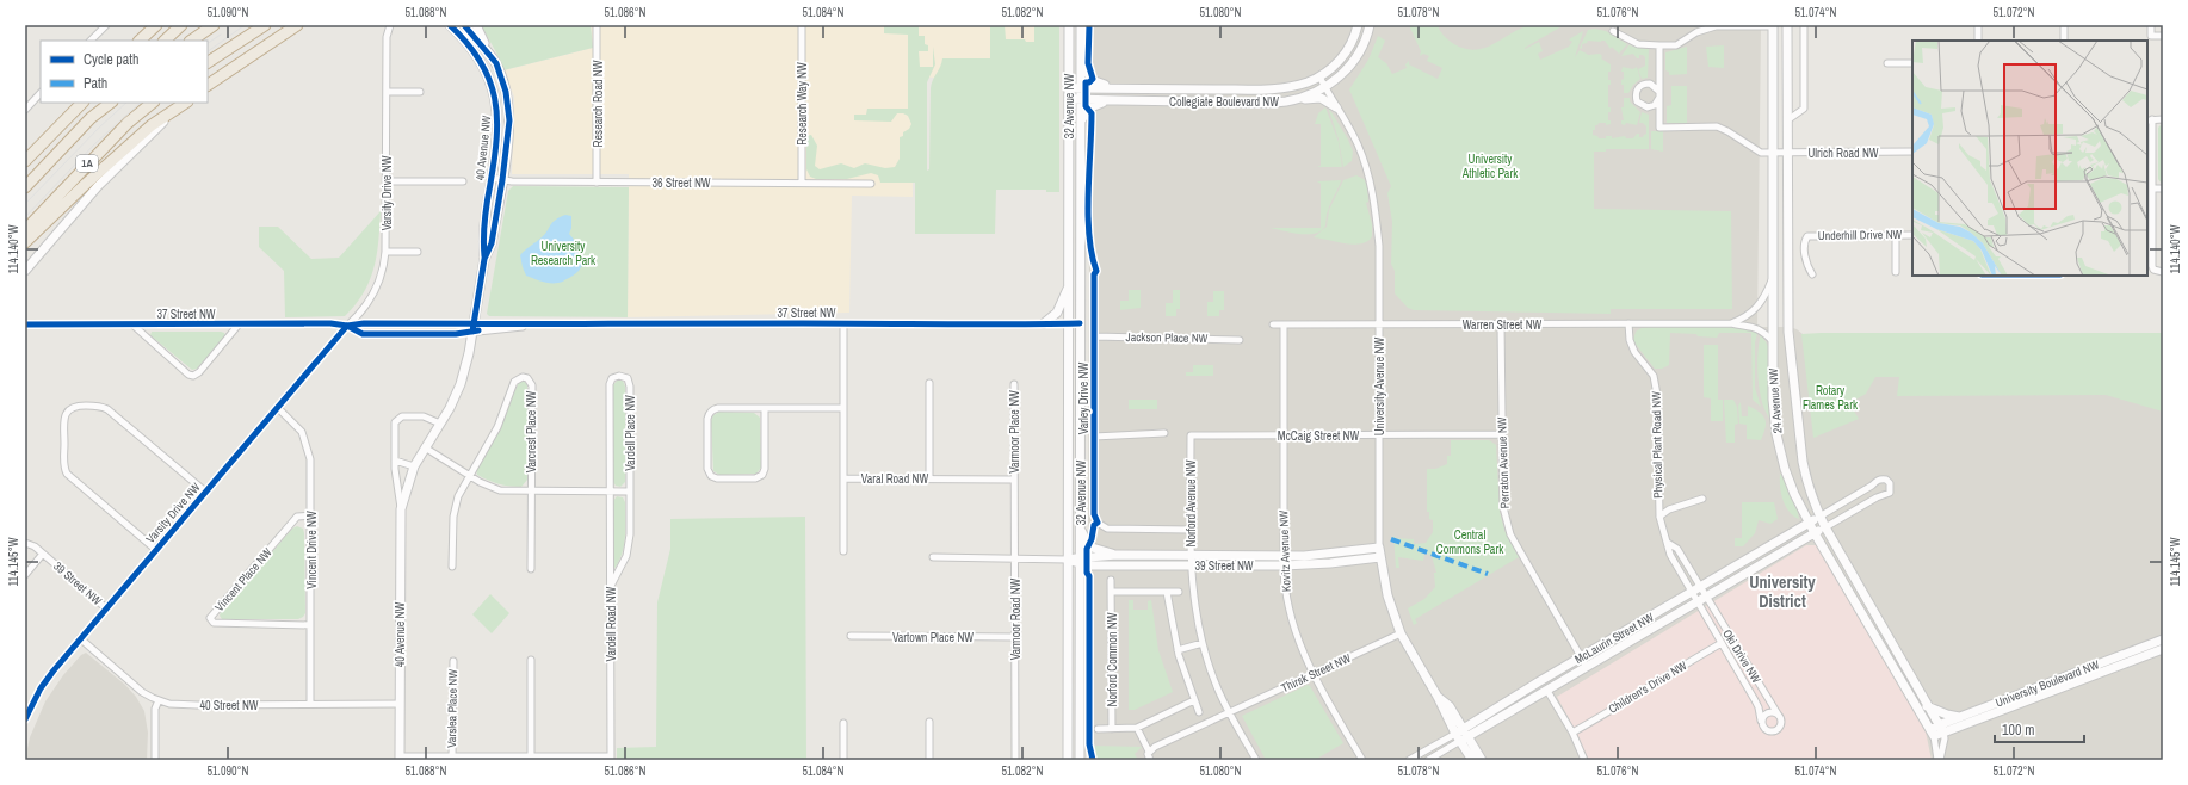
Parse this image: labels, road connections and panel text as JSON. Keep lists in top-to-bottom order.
{
  "streets": {
    "highway": ["1A"],
    "street": [
      "Collegiate Boulevard NW",
      "Research Road NW",
      "Research Way NW",
      "32 Avenue NW",
      "40 Avenue NW",
      "Ulrich Road NW",
      "36 Street NW",
      "Varsity Drive NW",
      "Underhill Drive NW",
      "37 Street NW",
      "Warren Street NW",
      "Jackson Place NW",
      "University Avenue NW",
      "Varley Drive NW",
      "24 Avenue NW",
      "Varcrest Place NW",
      "Varmoor Place NW",
      "Vardell Place NW",
      "McCaig Street NW",
      "Physical Plant Road NW",
      "Perraton Avenue NW",
      "Varal Road NW",
      "Norford Avenue NW",
      "Vincent Drive NW",
      "Kovitz Avenue NW",
      "39 Street NW",
      "Vincent Place NW",
      "Varmoor Road NW",
      "Vardell Road NW",
      "Vartown Place NW",
      "McLaurin Street NW",
      "Oki Drive NW",
      "Norford Common NW",
      "Thirsk Street NW",
      "University Boulevard NW",
      "Children's Drive NW",
      "40 Street NW",
      "Varslea Place NW"
    ]
  },
  "crossings": [
    ["Collegiate Boulevard NW", "32 Avenue NW"],
    ["Collegiate Boulevard NW", "University Avenue NW"],
    ["Research Road NW", "36 Street NW"],
    ["Research Way NW", "36 Street NW"],
    ["32 Avenue NW", "37 Street NW"],
    ["32 Avenue NW", "39 Street NW"],
    ["40 Avenue NW", "36 Street NW"],
    ["40 Avenue NW", "37 Street NW"],
    ["40 Avenue NW", "40 Street NW"],
    ["Ulrich Road NW", "24 Avenue NW"],
    ["Varsity Drive NW", "37 Street NW"],
    ["Varsity Drive NW", "Vincent Drive NW"],
    ["Varsity Drive NW", "39 Street NW"],
    ["Varsity Drive NW", "40 Street NW"],
    ["37 Street NW", "Varal Road NW"],
    ["Warren Street NW", "University Avenue NW"],
    ["Warren Street NW", "24 Avenue NW"],
    ["Warren Street NW", "Physical Plant Road NW"],
    ["Warren Street NW", "Perraton Avenue NW"],
    ["Warren Street NW", "Kovitz Avenue NW"],
    ["Jackson Place NW", "Varley Drive NW"],
    ["University Avenue NW", "McCaig Street NW"],
    ["University Avenue NW", "39 Street NW"],
    ["University Avenue NW", "McLaurin Street NW"],
    ["University Avenue NW", "Thirsk Street NW"],
    ["Varley Drive NW", "Norford Avenue NW"],
    ["24 Avenue NW", "McLaurin Street NW"],
    ["24 Avenue NW", "University Boulevard NW"],
    ["Varmoor Place NW", "Varal Road NW"],
    ["Varmoor Place NW", "Varmoor Road NW"],
    ["Vardell Place NW", "Vardell Road NW"],
    ["McCaig Street NW", "Perraton Avenue NW"],
    ["McCaig Street NW", "Norford Avenue NW"],
    ["McCaig Street NW", "Kovitz Avenue NW"],
    ["Physical Plant Road NW", "McLaurin Street NW"],
    ["Physical Plant Road NW", "Oki Drive NW"],
    ["Perraton Avenue NW", "McLaurin Street NW"],
    ["Varal Road NW", "Varmoor Road NW"],
    ["Norford Avenue NW", "39 Street NW"],
    ["Norford Avenue NW", "Thirsk Street NW"],
    ["Vincent Drive NW", "Vincent Place NW"],
    ["Vincent Drive NW", "40 Street NW"],
    ["Kovitz Avenue NW", "39 Street NW"],
    ["Kovitz Avenue NW", "Thirsk Street NW"],
    ["39 Street NW", "Varmoor Road NW"],
    ["Varmoor Road NW", "Vartown Place NW"],
    ["McLaurin Street NW", "Oki Drive NW"],
    ["Oki Drive NW", "Children's Drive NW"]
  ],
  "districts": ["University District"],
  "parks": [
    "University Athletic Park",
    "University Research Park",
    "Rotary Flames Park",
    "Central Commons Park"
  ],
  "legend": ["Cycle path", "Path"],
  "scale_bar": "100 m",
  "coordinates": [
    "51.090°N",
    "51.088°N",
    "51.086°N",
    "51.084°N",
    "51.082°N",
    "51.080°N",
    "51.078°N",
    "51.076°N",
    "51.074°N",
    "51.072°N",
    "114.140°W",
    "114.145°W"
  ]
}
